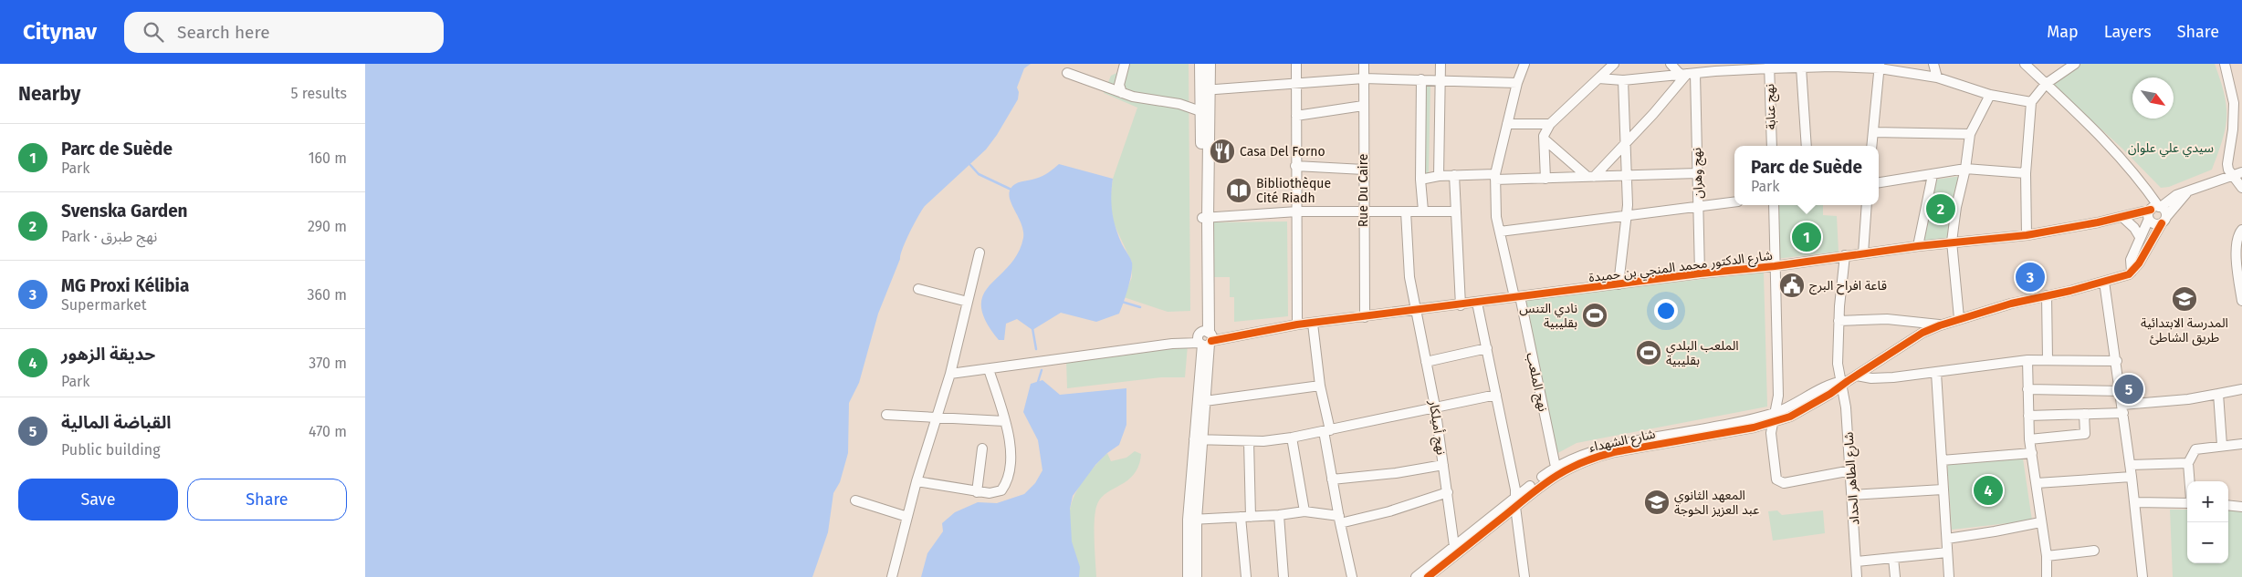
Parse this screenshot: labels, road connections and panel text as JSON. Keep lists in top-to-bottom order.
{
  "streets": {
    "street": [
      "نهج عنابة",
      "نهج وهران",
      "Rue Du Caire",
      "شارع الدكتور محمد المنجي بن حميدة",
      "نهج الملعب",
      "نهج أميلكار",
      "شارع الشهداء",
      "شارع الطاهر الحداد"
    ]
  },
  "crossings": [
    ["نهج وهران", "شارع الدكتور محمد المنجي بن حميدة"],
    ["Rue Du Caire", "شارع الدكتور محمد المنجي بن حميدة"],
    ["شارع الدكتور محمد المنجي بن حميدة", "نهج الملعب"],
    ["شارع الدكتور محمد المنجي بن حميدة", "نهج أميلكار"],
    ["شارع الدكتور محمد المنجي بن حميدة", "شارع الطاهر الحداد"],
    ["نهج الملعب", "شارع الشهداء"],
    ["نهج أميلكار", "شارع الشهداء"],
    ["شارع الشهداء", "شارع الطاهر الحداد"]
  ],
  "parks": ["سيدي علي علوان"],
  "places": {
    "restaurant": ["Casa Del Forno"],
    "library": ["Bibliothèque Cité Riadh"],
    "public building": ["قاعة افراح البرج"],
    "school or university": ["المدرسة الابتدائية طريق الشاطئ", "المعهد الثانوي عبد العزيز الخوجة"],
    "sports": ["نادي التنس بقليبية", "الملعب البلدي بقليبية"]
  },
  "north": "bottom right",
  "page": {
    "header": "Citynav",
    "search": "Search here",
    "nav": ["Map", "Layers", "Share"],
    "heading": ["Nearby", "5 results"],
    "list": [
      {
        "mark": "1",
        "name": "Parc de Suède",
        "note": "Park",
        "value": "160 m"
      },
      {
        "mark": "2",
        "name": "Svenska Garden",
        "note": "Park · نهج طبرق",
        "value": "290 m"
      },
      {
        "mark": "3",
        "name": "MG Proxi Kélibia",
        "note": "Supermarket",
        "value": "360 m"
      },
      {
        "mark": "4",
        "name": "حديقة الزهور",
        "note": "Park",
        "value": "370 m"
      },
      {
        "mark": "5",
        "name": "القباضة المالية",
        "note": "Public building",
        "value": "470 m"
      }
    ],
    "popup": ["Parc de Suède", "Park"],
    "pins": [
      "2",
      "1",
      "3",
      "5",
      "4"
    ],
    "buttons": ["Save", "Share"],
    "map_buttons": ["+", "−"]
  }
}
